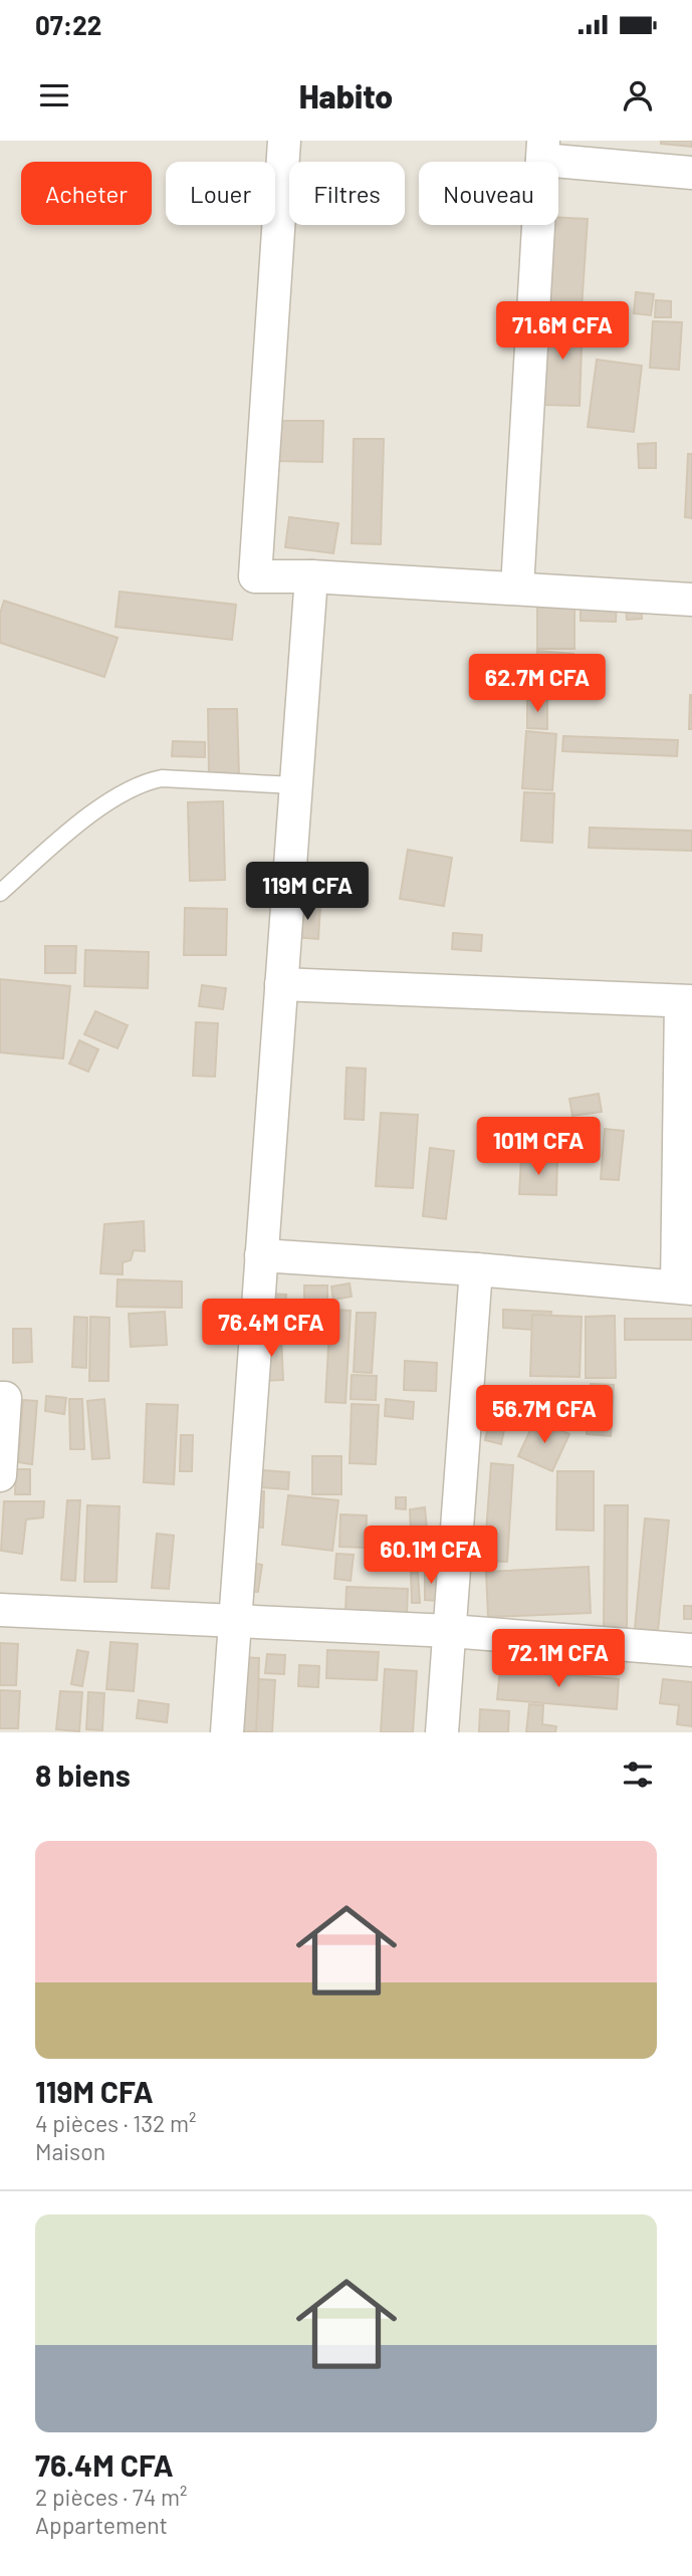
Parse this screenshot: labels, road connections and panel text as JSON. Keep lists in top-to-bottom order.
{
  "page": {
    "status": "07:22",
    "header": "Habito",
    "chip": [
      "Acheter",
      "Louer",
      "Filtres",
      "Nouveau"
    ],
    "price": [
      "71.6M CFA",
      "62.7M CFA",
      "119M CFA",
      "101M CFA",
      "76.4M CFA",
      "56.7M CFA",
      "60.1M CFA",
      "72.1M CFA"
    ],
    "heading": "8 biens",
    "list": [
      {
        "name": "119M CFA",
        "note": "4 pièces · 132 m² · Maison"
      },
      {
        "name": "76.4M CFA",
        "note": "2 pièces · 74 m² · Appartement"
      }
    ]
  }
}
